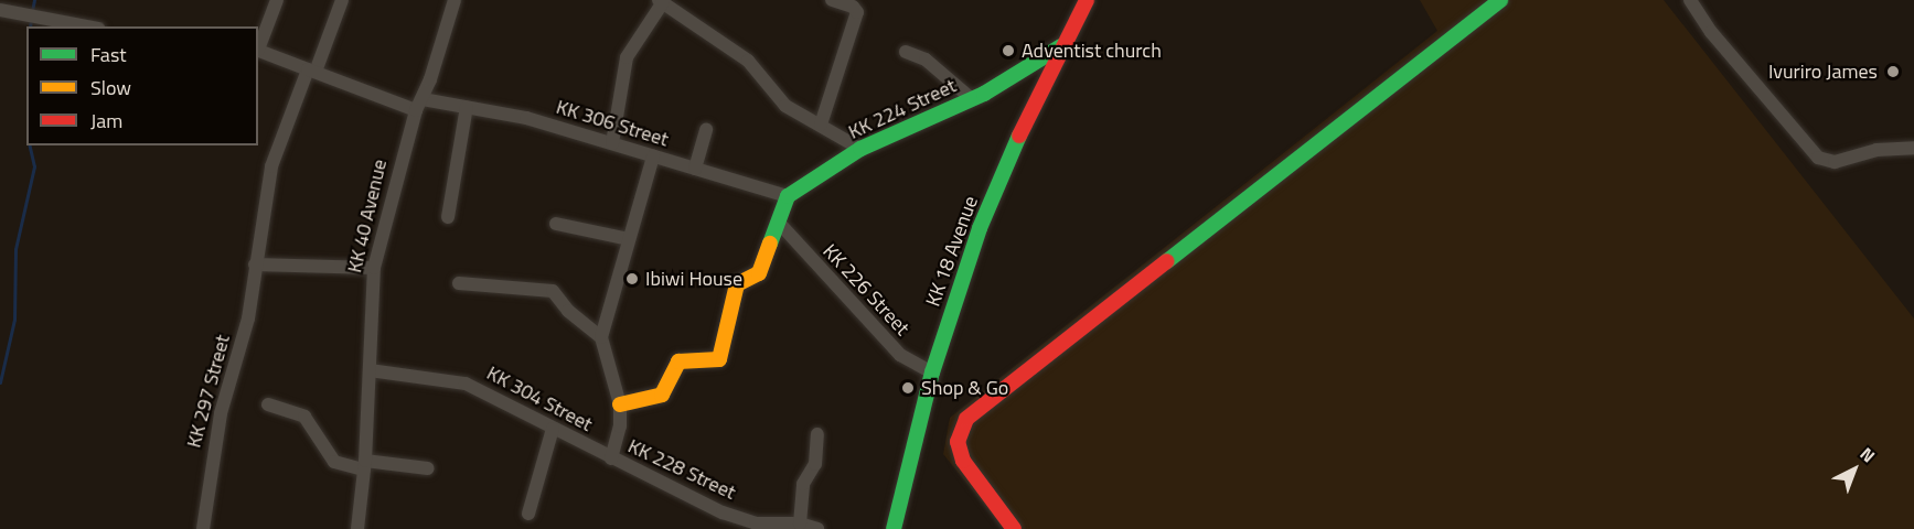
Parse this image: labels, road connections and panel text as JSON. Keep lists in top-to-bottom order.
{
  "streets": {
    "street": [
      "KK 224 Street",
      "KK 306 Street",
      "KK 40 Avenue",
      "KK 18 Avenue",
      "KK 226 Street",
      "KK 297 Street",
      "KK 304 Street",
      "KK 228 Street"
    ]
  },
  "crossings": [
    ["KK 224 Street", "KK 306 Street"],
    ["KK 224 Street", "KK 18 Avenue"],
    ["KK 306 Street", "KK 40 Avenue"],
    ["KK 306 Street", "KK 297 Street"],
    ["KK 40 Avenue", "KK 304 Street"],
    ["KK 18 Avenue", "KK 226 Street"],
    ["KK 304 Street", "KK 228 Street"]
  ],
  "places": [
    "Adventist church",
    "Ivuriro James",
    "Ibiwi House",
    "Shop & Go"
  ],
  "legend": ["Fast", "Slow", "Jam"],
  "north": "top right"
}
